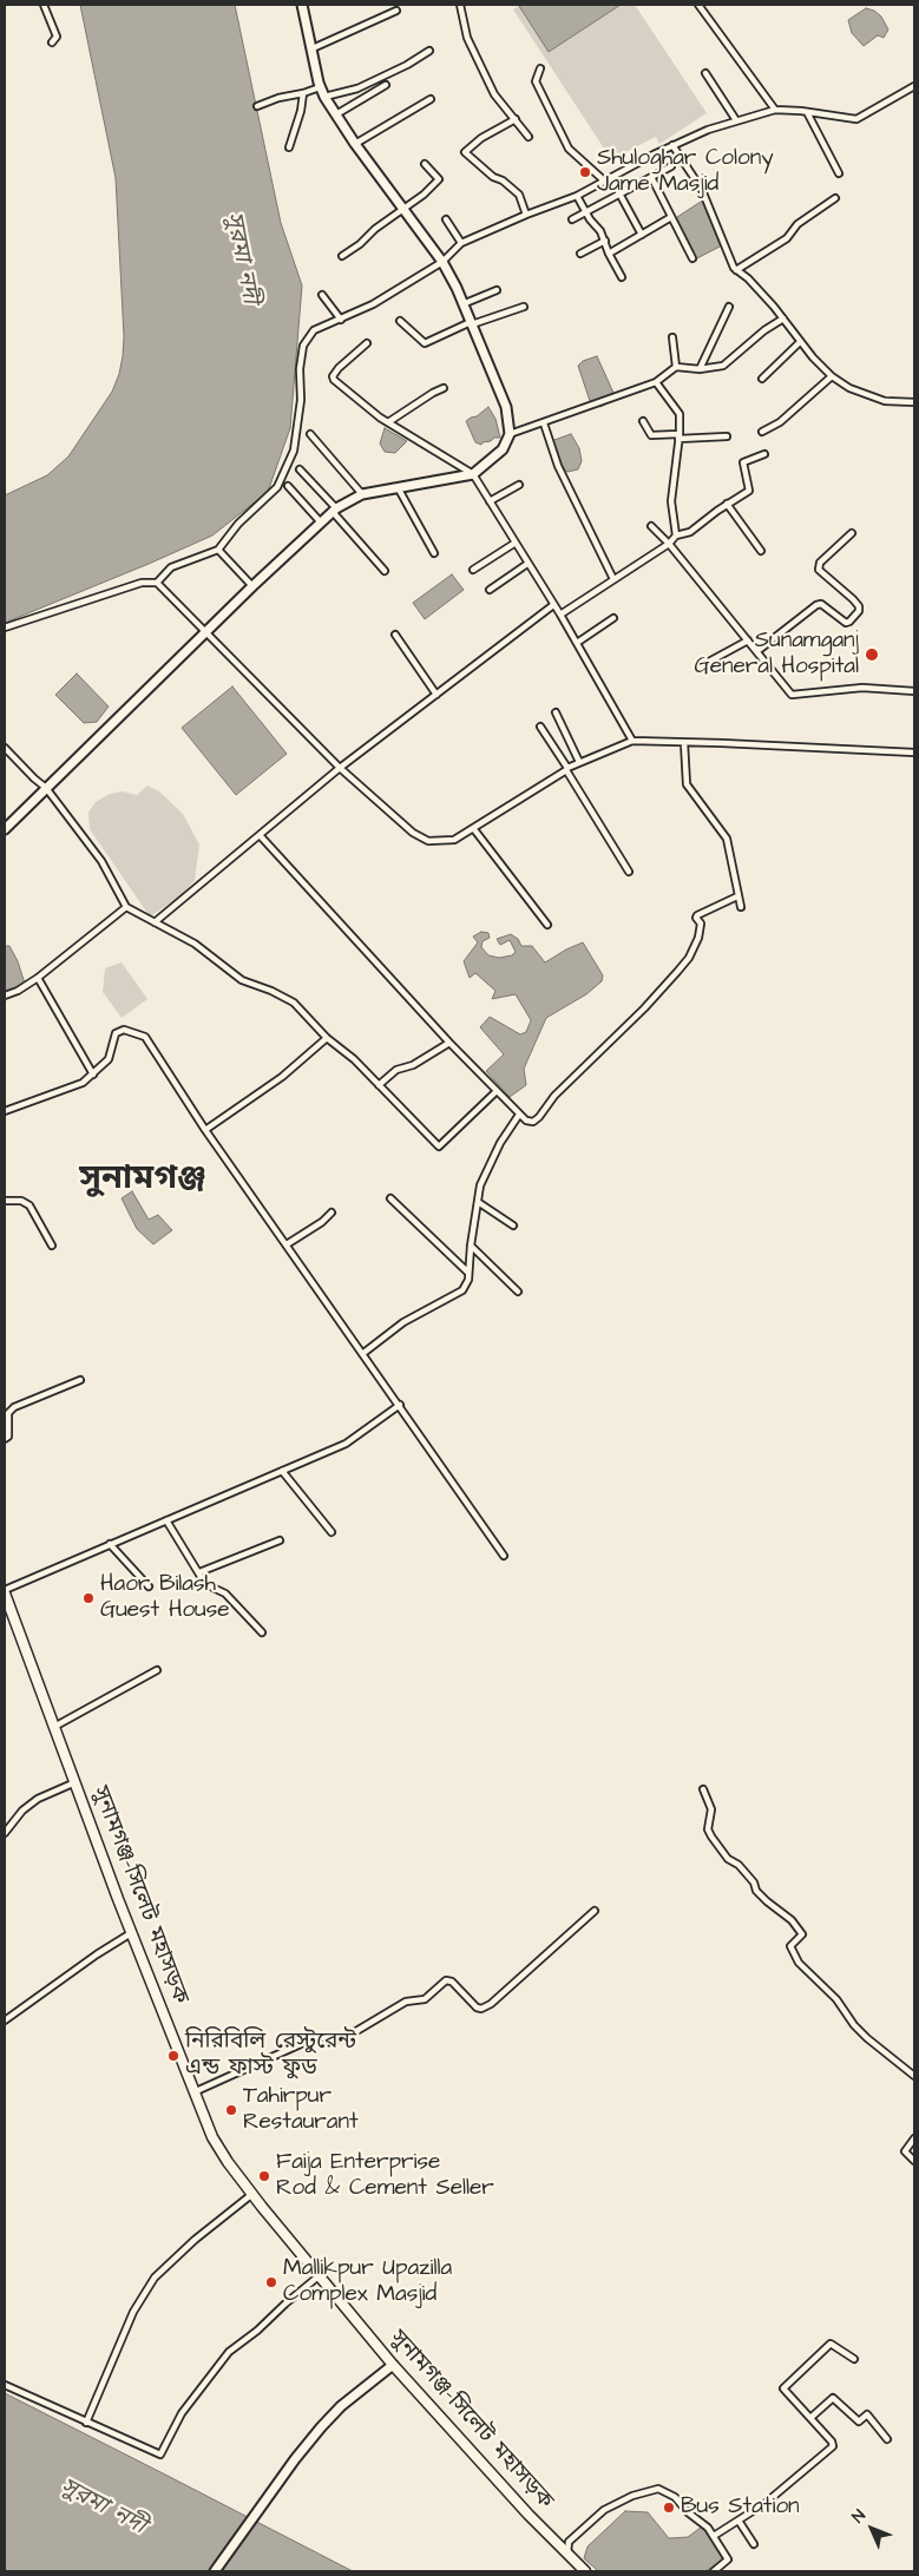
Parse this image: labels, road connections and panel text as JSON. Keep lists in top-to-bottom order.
{
  "streets": {
    "main road": ["সুনামগঞ্জ-সিলেট মহাসড়ক"]
  },
  "districts": ["সুনামগঞ্জ"],
  "water": ["সুরমা নদী"],
  "places": [
    "Shuloghar Colony Jame Masjid",
    "Sunamganj General Hospital",
    "Haor Bilash Guest House",
    "নিরিবিলি রেস্টুরেন্ট এন্ড ফাস্ট ফুড",
    "Tahirpur Restaurant",
    "Faija Enterprise Rod & Cement Seller",
    "Mallikpur Upazilla Complex Masjid",
    "Bus Station"
  ],
  "north": "top left"
}
